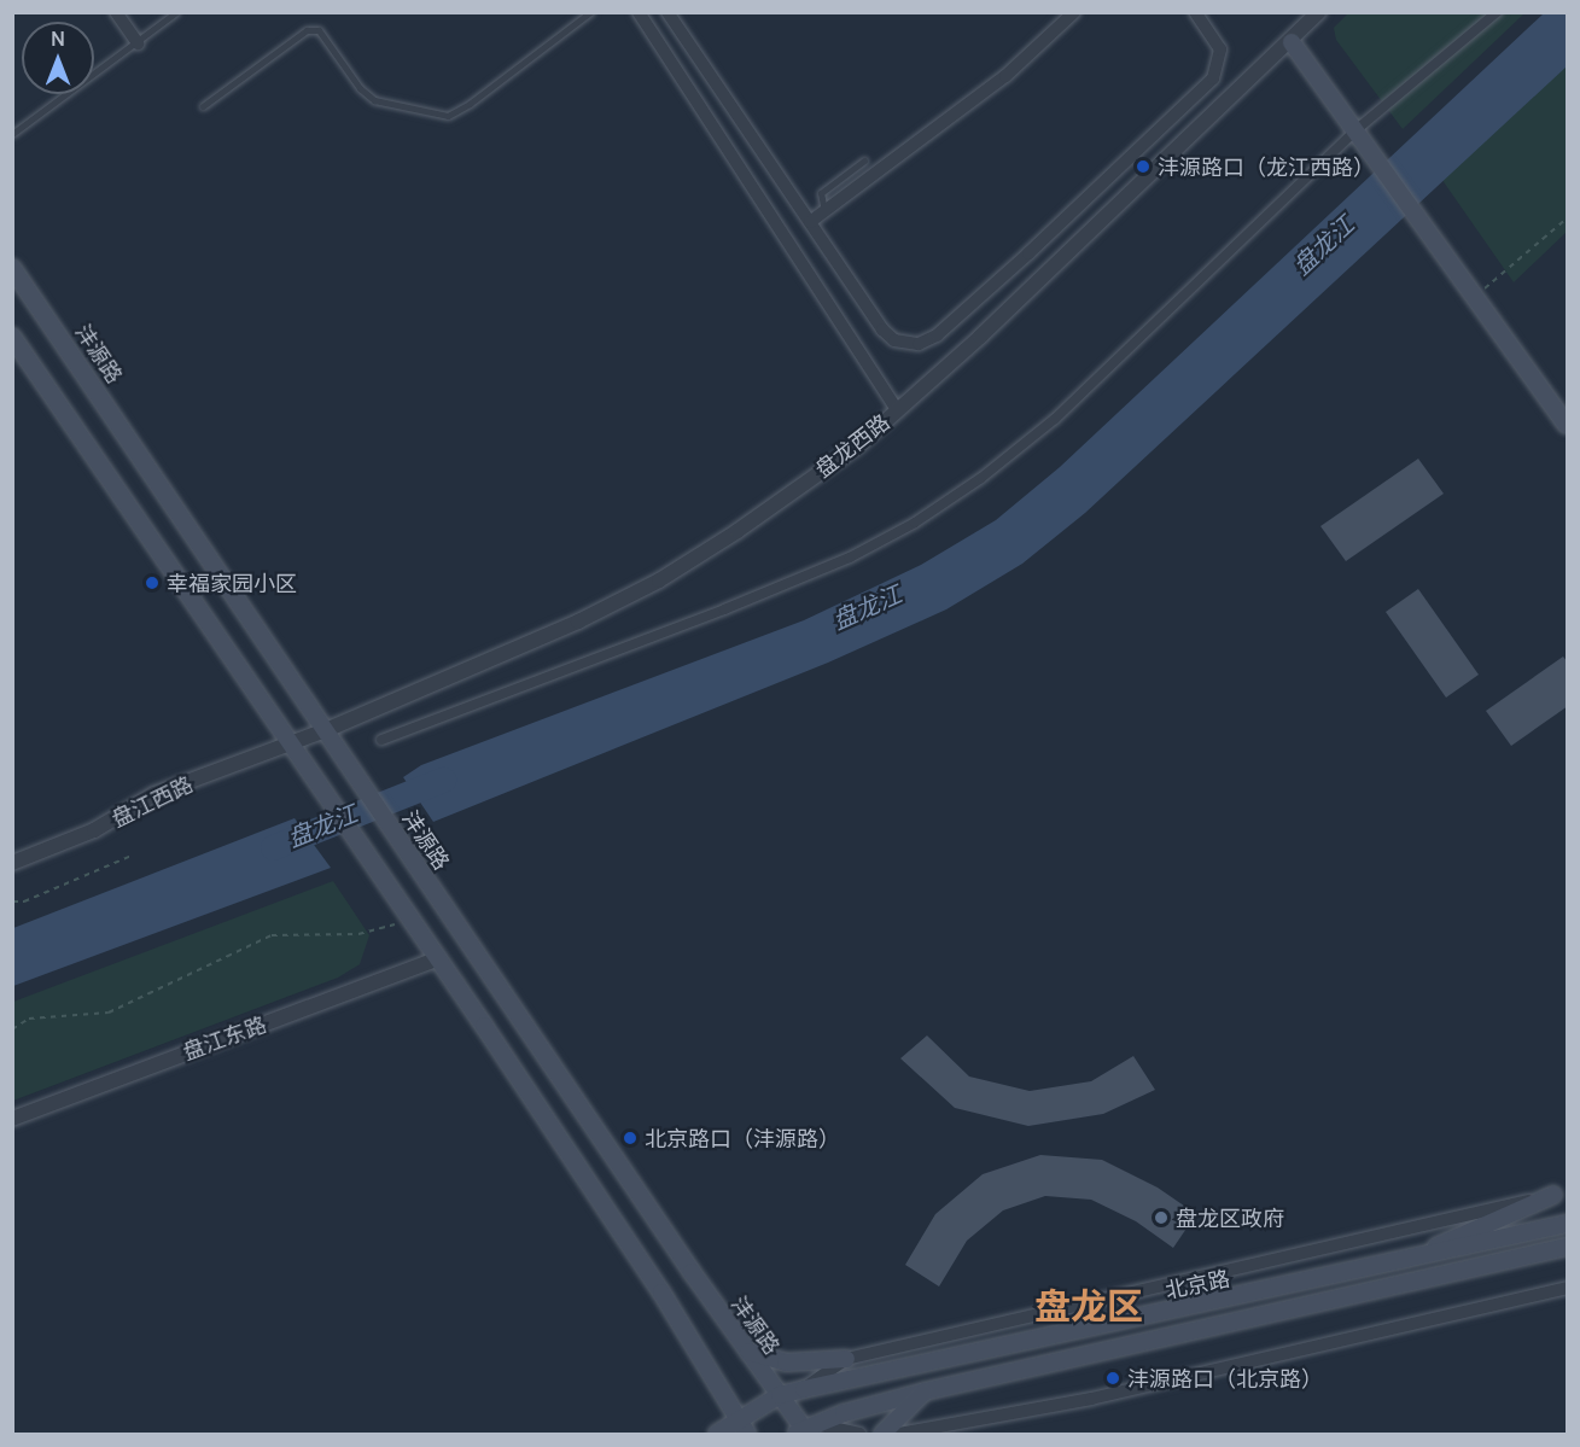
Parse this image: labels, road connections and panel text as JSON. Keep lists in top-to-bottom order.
{
  "streets": {
    "main road": ["沣源路", "北京路"],
    "street": ["盘龙西路", "盘江西路", "盘江东路"]
  },
  "crossings": [
    ["沣源路", "盘龙西路"],
    ["沣源路", "北京路"],
    ["盘龙西路", "盘江西路"]
  ],
  "districts": ["盘龙区"],
  "water": ["盘龙江"],
  "places": [
    "沣源路口（龙江西路）",
    "幸福家园小区",
    "北京路口（沣源路）",
    "盘龙区政府",
    "沣源路口（北京路）"
  ],
  "north": "top"
}
